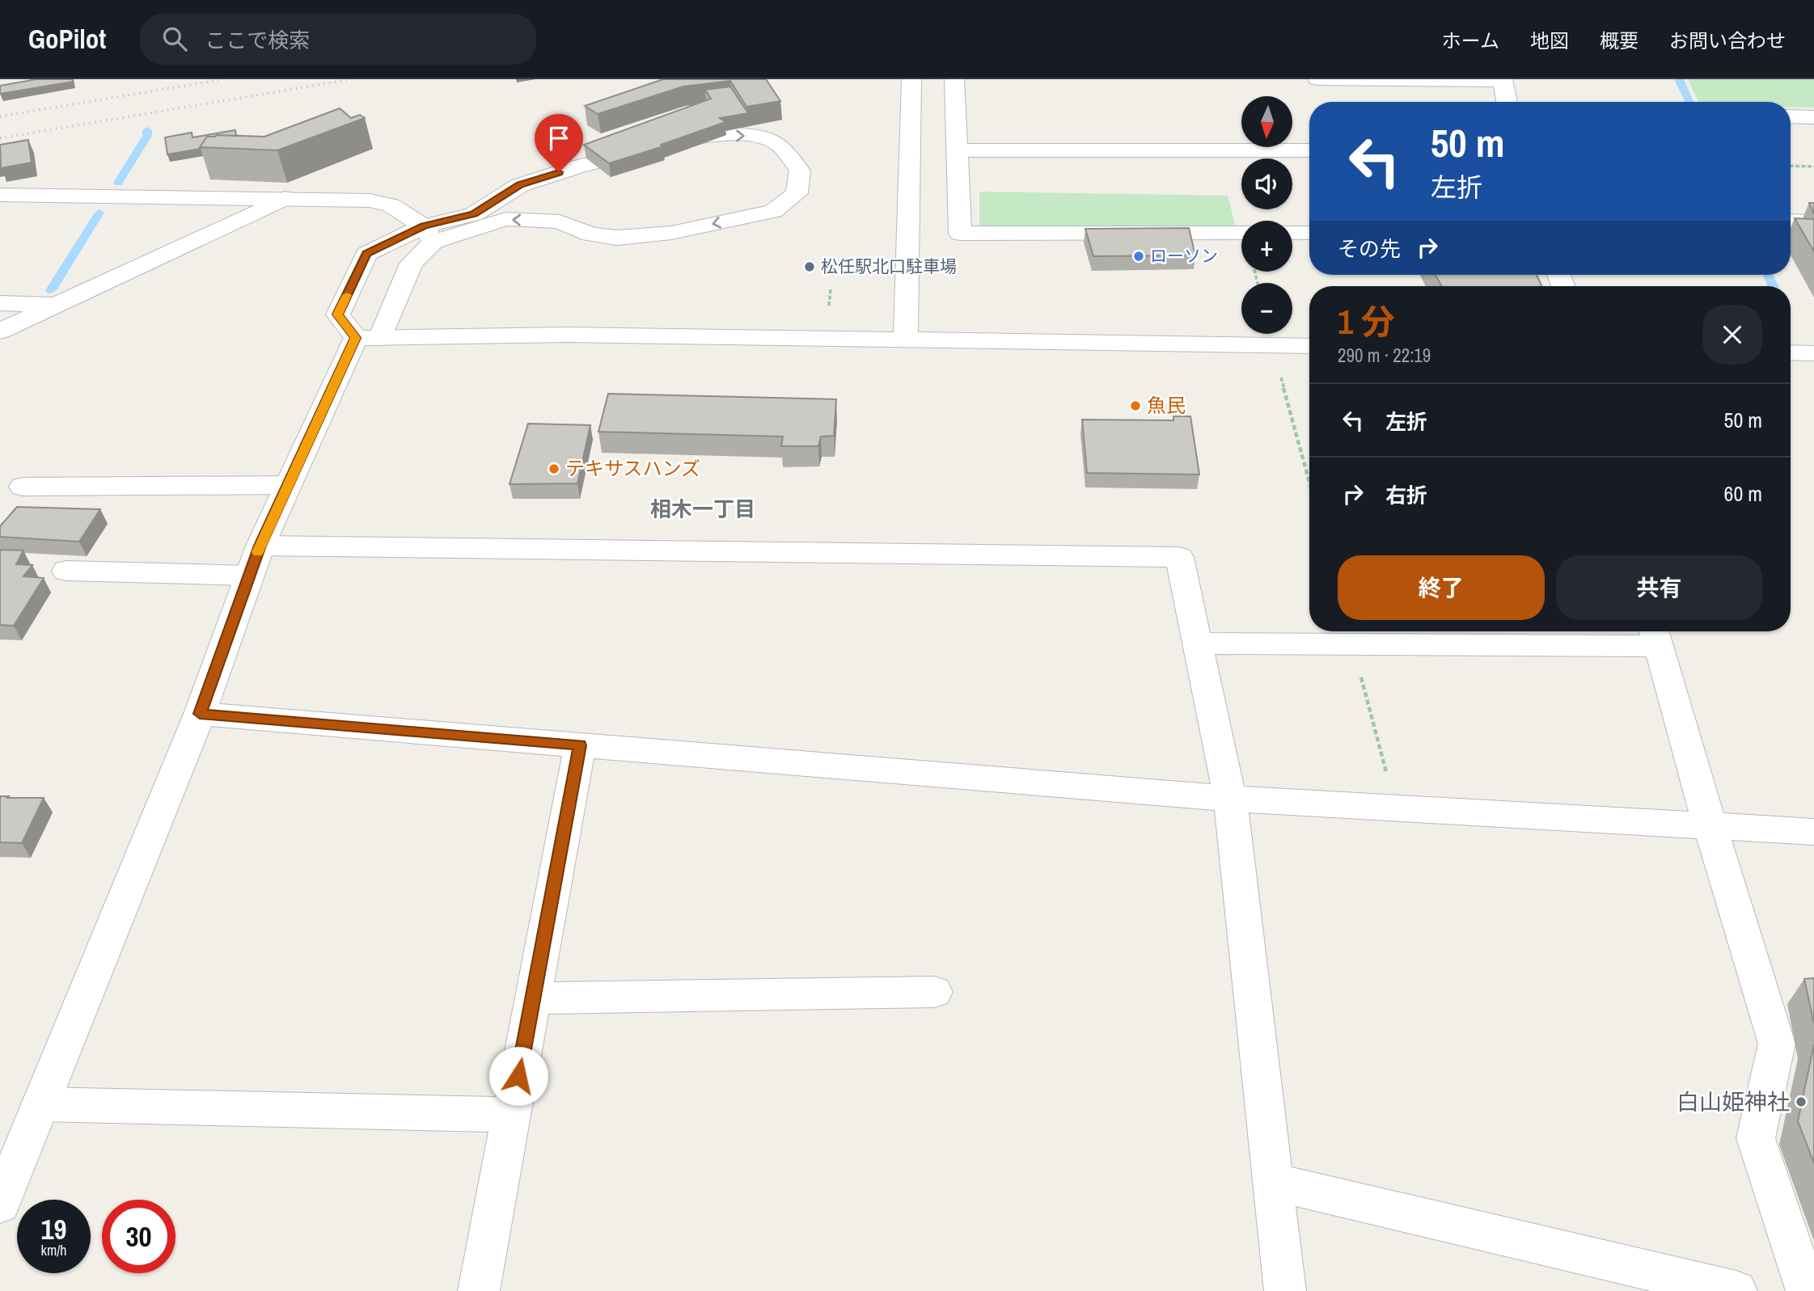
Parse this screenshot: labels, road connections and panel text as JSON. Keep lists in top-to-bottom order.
{
  "districts": ["相木一丁目"],
  "places": [
    "ローソン",
    "松任駅北口駐車場",
    "魚民",
    "テキサスハンズ",
    "白山姫神社"
  ],
  "north": "bottom",
  "page": {
    "header": "GoPilot",
    "search": "ここで検索",
    "nav": [
      "ホーム",
      "地図",
      "概要",
      "お問い合わせ"
    ],
    "map_buttons": ["+", "−"],
    "turn": ["50 m", "左折"],
    "then": "その先",
    "heading": ["1 分", "290 m · 22:19"],
    "list": [
      {
        "name": "左折",
        "value": "50 m"
      },
      {
        "name": "右折",
        "value": "60 m"
      }
    ],
    "buttons": ["終了", "共有"],
    "speed": "19 km/h",
    "limit": "30"
  }
}
